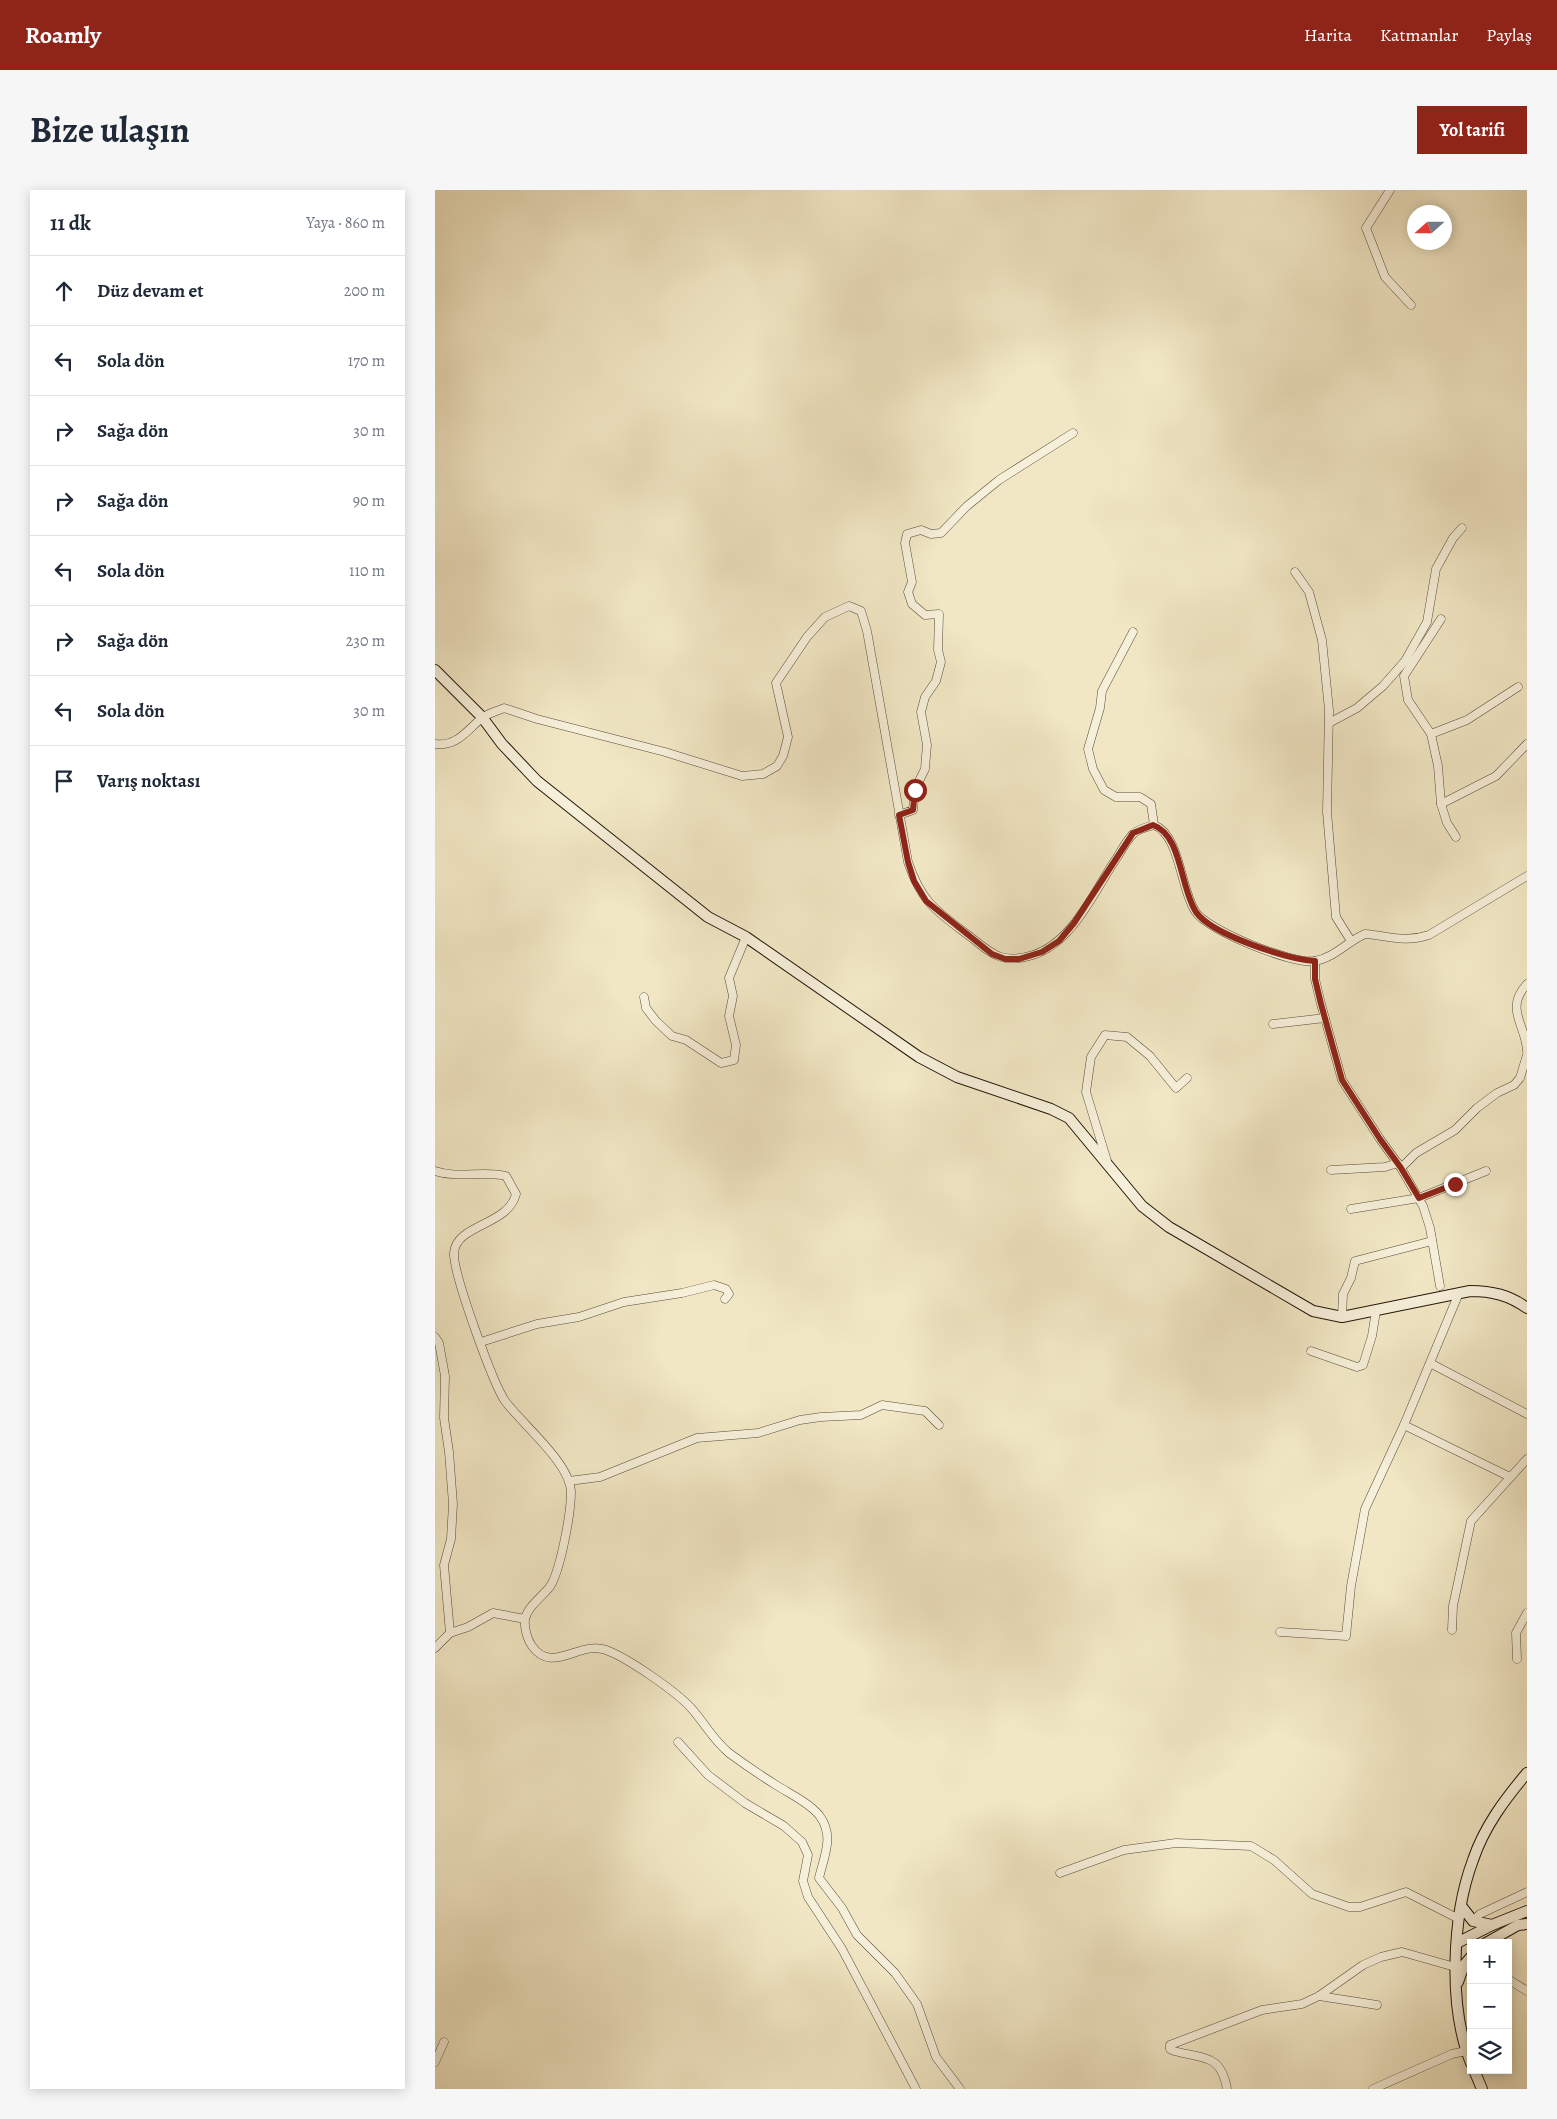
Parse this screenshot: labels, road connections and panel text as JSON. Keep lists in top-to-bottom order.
{
  "north": "left",
  "page": {
    "header": "Roamly",
    "nav": ["Harita", "Katmanlar", "Paylaş"],
    "title": "Bize ulaşın",
    "buttons": "Yol tarifi",
    "heading": ["11 dk", "Yaya · 860 m"],
    "list": [
      ["Düz devam et", "200 m"],
      ["Sola dön", "170 m"],
      ["Sağa dön", "30 m"],
      ["Sağa dön", "90 m"],
      ["Sola dön", "110 m"],
      ["Sağa dön", "230 m"],
      ["Sola dön", "30 m"],
      "Varış noktası"
    ],
    "map_buttons": ["+", "−"]
  }
}
